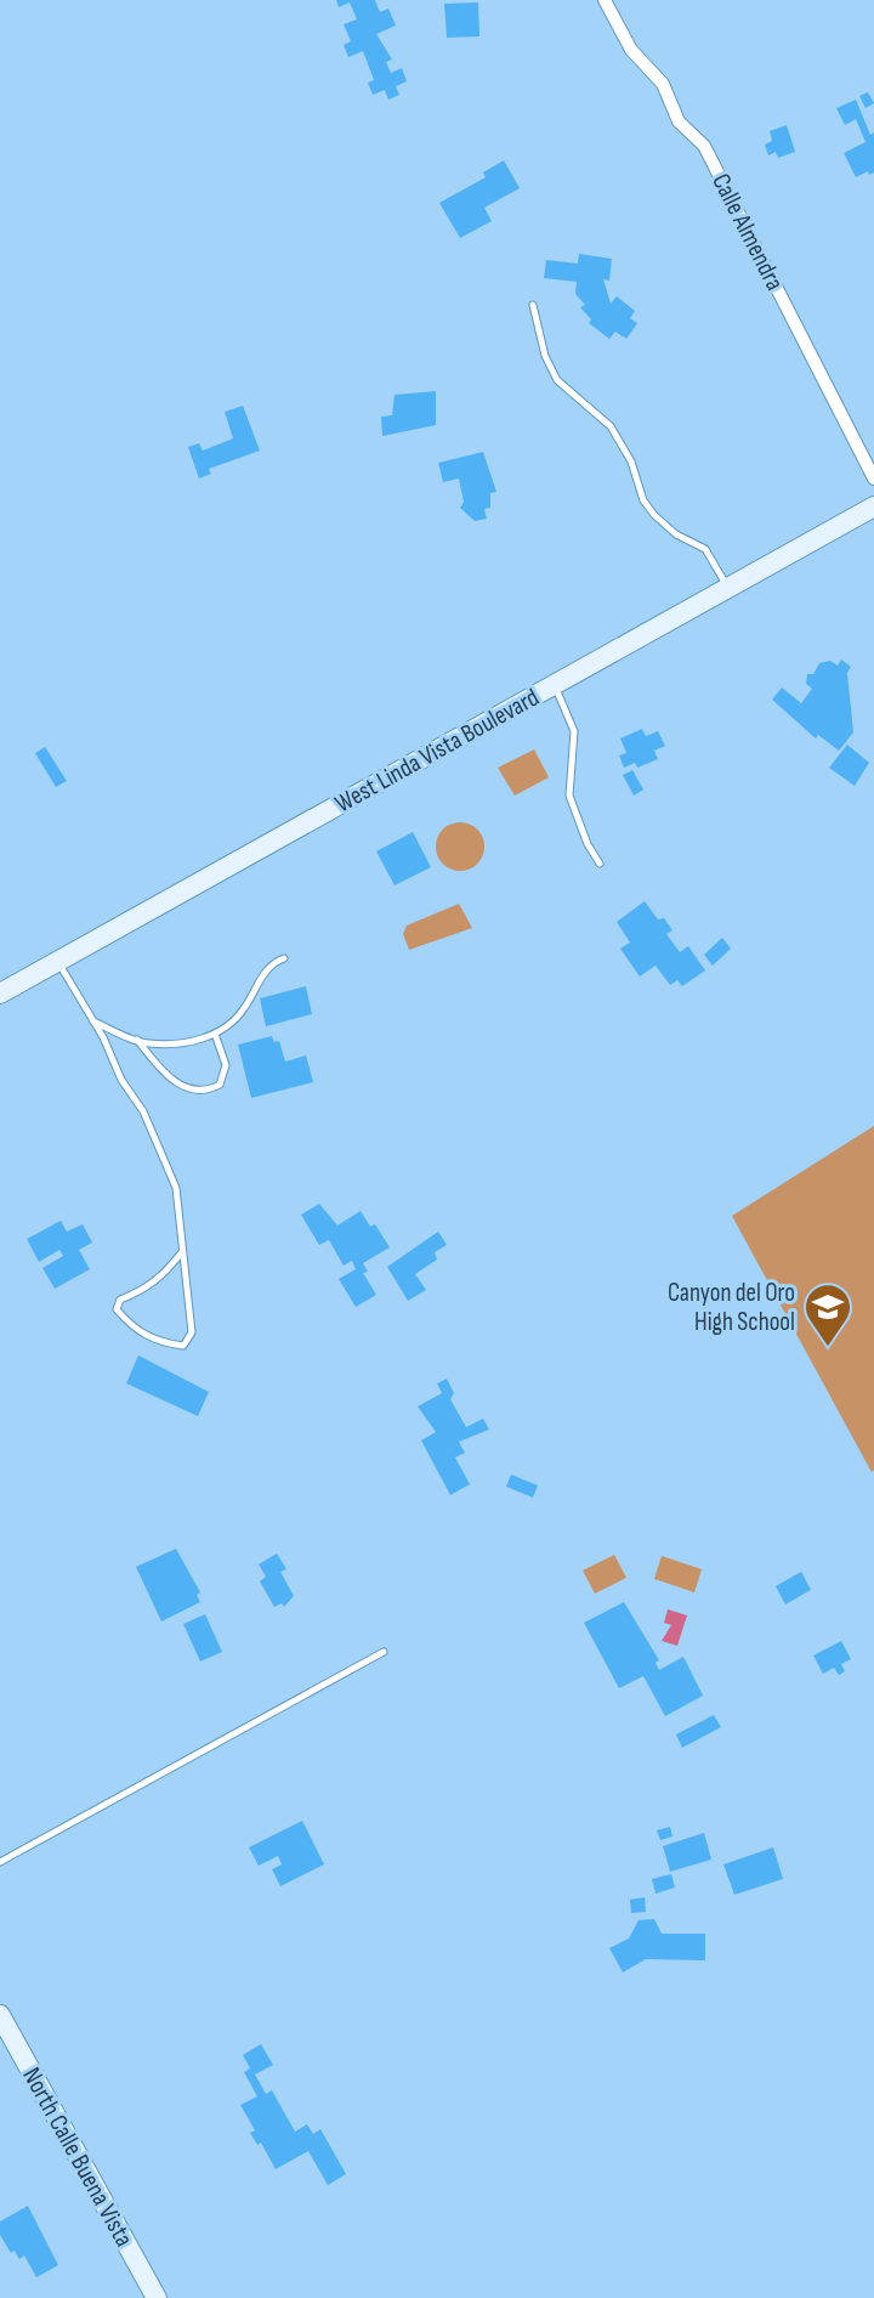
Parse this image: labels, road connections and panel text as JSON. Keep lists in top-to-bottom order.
{
  "streets": {
    "street": ["Calle Almendra", "West Linda Vista Boulevard", "North Calle Buena Vista"]
  },
  "places": {
    "school or university": ["Canyon del Oro High School"]
  }
}
